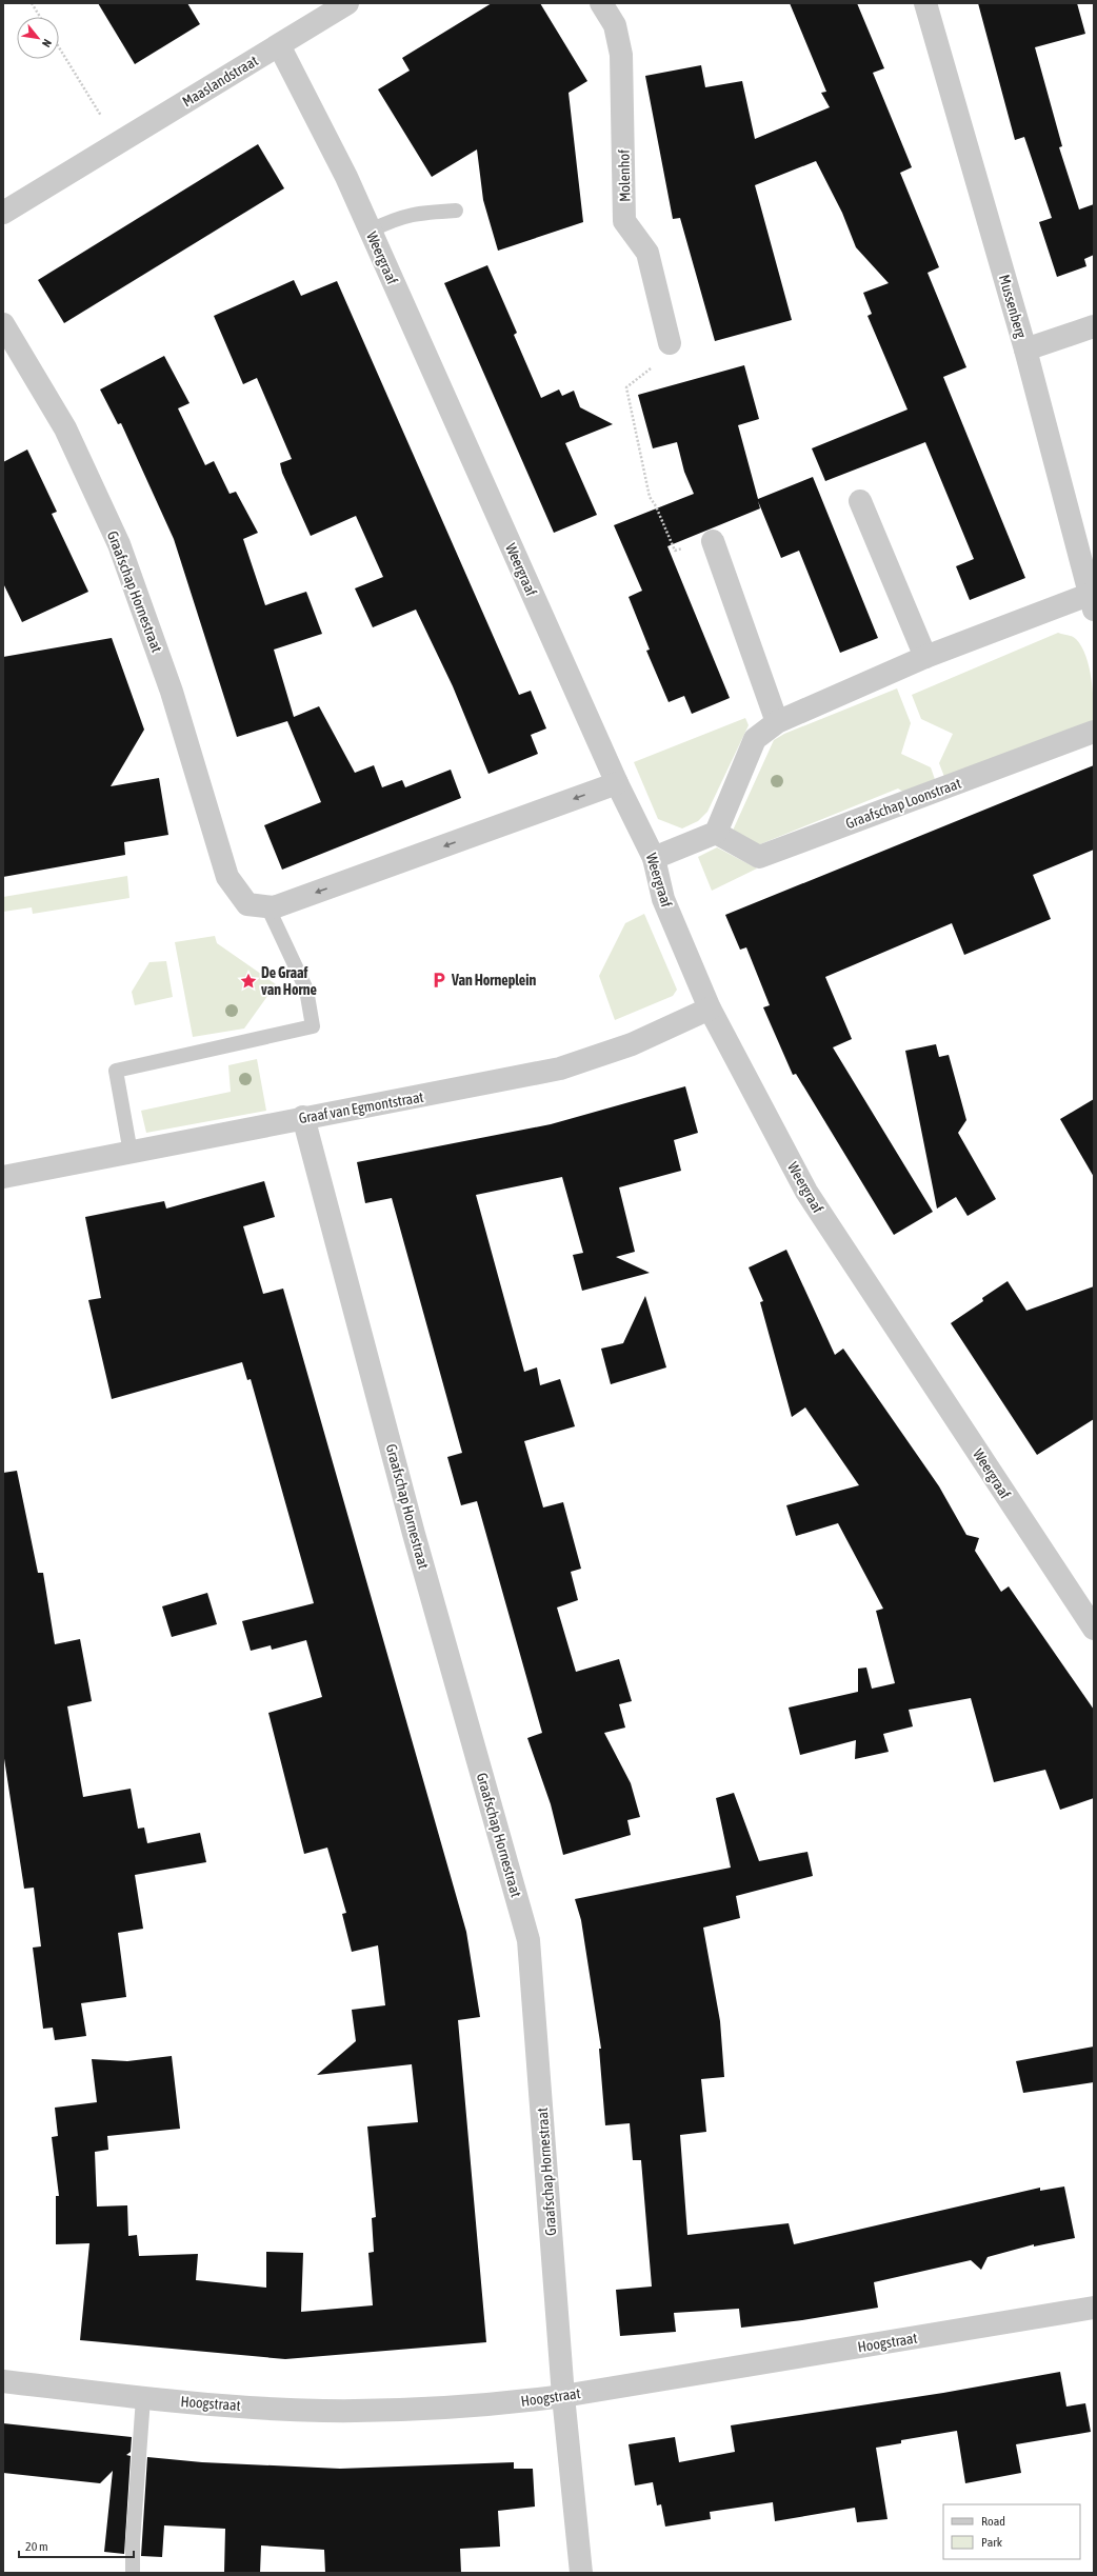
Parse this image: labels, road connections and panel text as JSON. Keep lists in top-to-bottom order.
{
  "streets": {
    "street": [
      "Maaslandstraat",
      "Molenhof",
      "Weergraaf",
      "Mussenberg",
      "Graafschap Hornestraat",
      "Graafschap Loonstraat",
      "Graaf van Egmontstraat",
      "Hoogstraat"
    ]
  },
  "crossings": [
    ["Maaslandstraat", "Weergraaf"],
    ["Weergraaf", "Graaf van Egmontstraat"],
    ["Graafschap Hornestraat", "Graaf van Egmontstraat"],
    ["Graafschap Hornestraat", "Hoogstraat"]
  ],
  "places": {
    "parking": ["Van Horneplein"],
    "place": ["De Graaf van Horne"]
  },
  "legend": ["Road", "Park"],
  "scale_bar": "20 m",
  "north": "bottom right"
}
